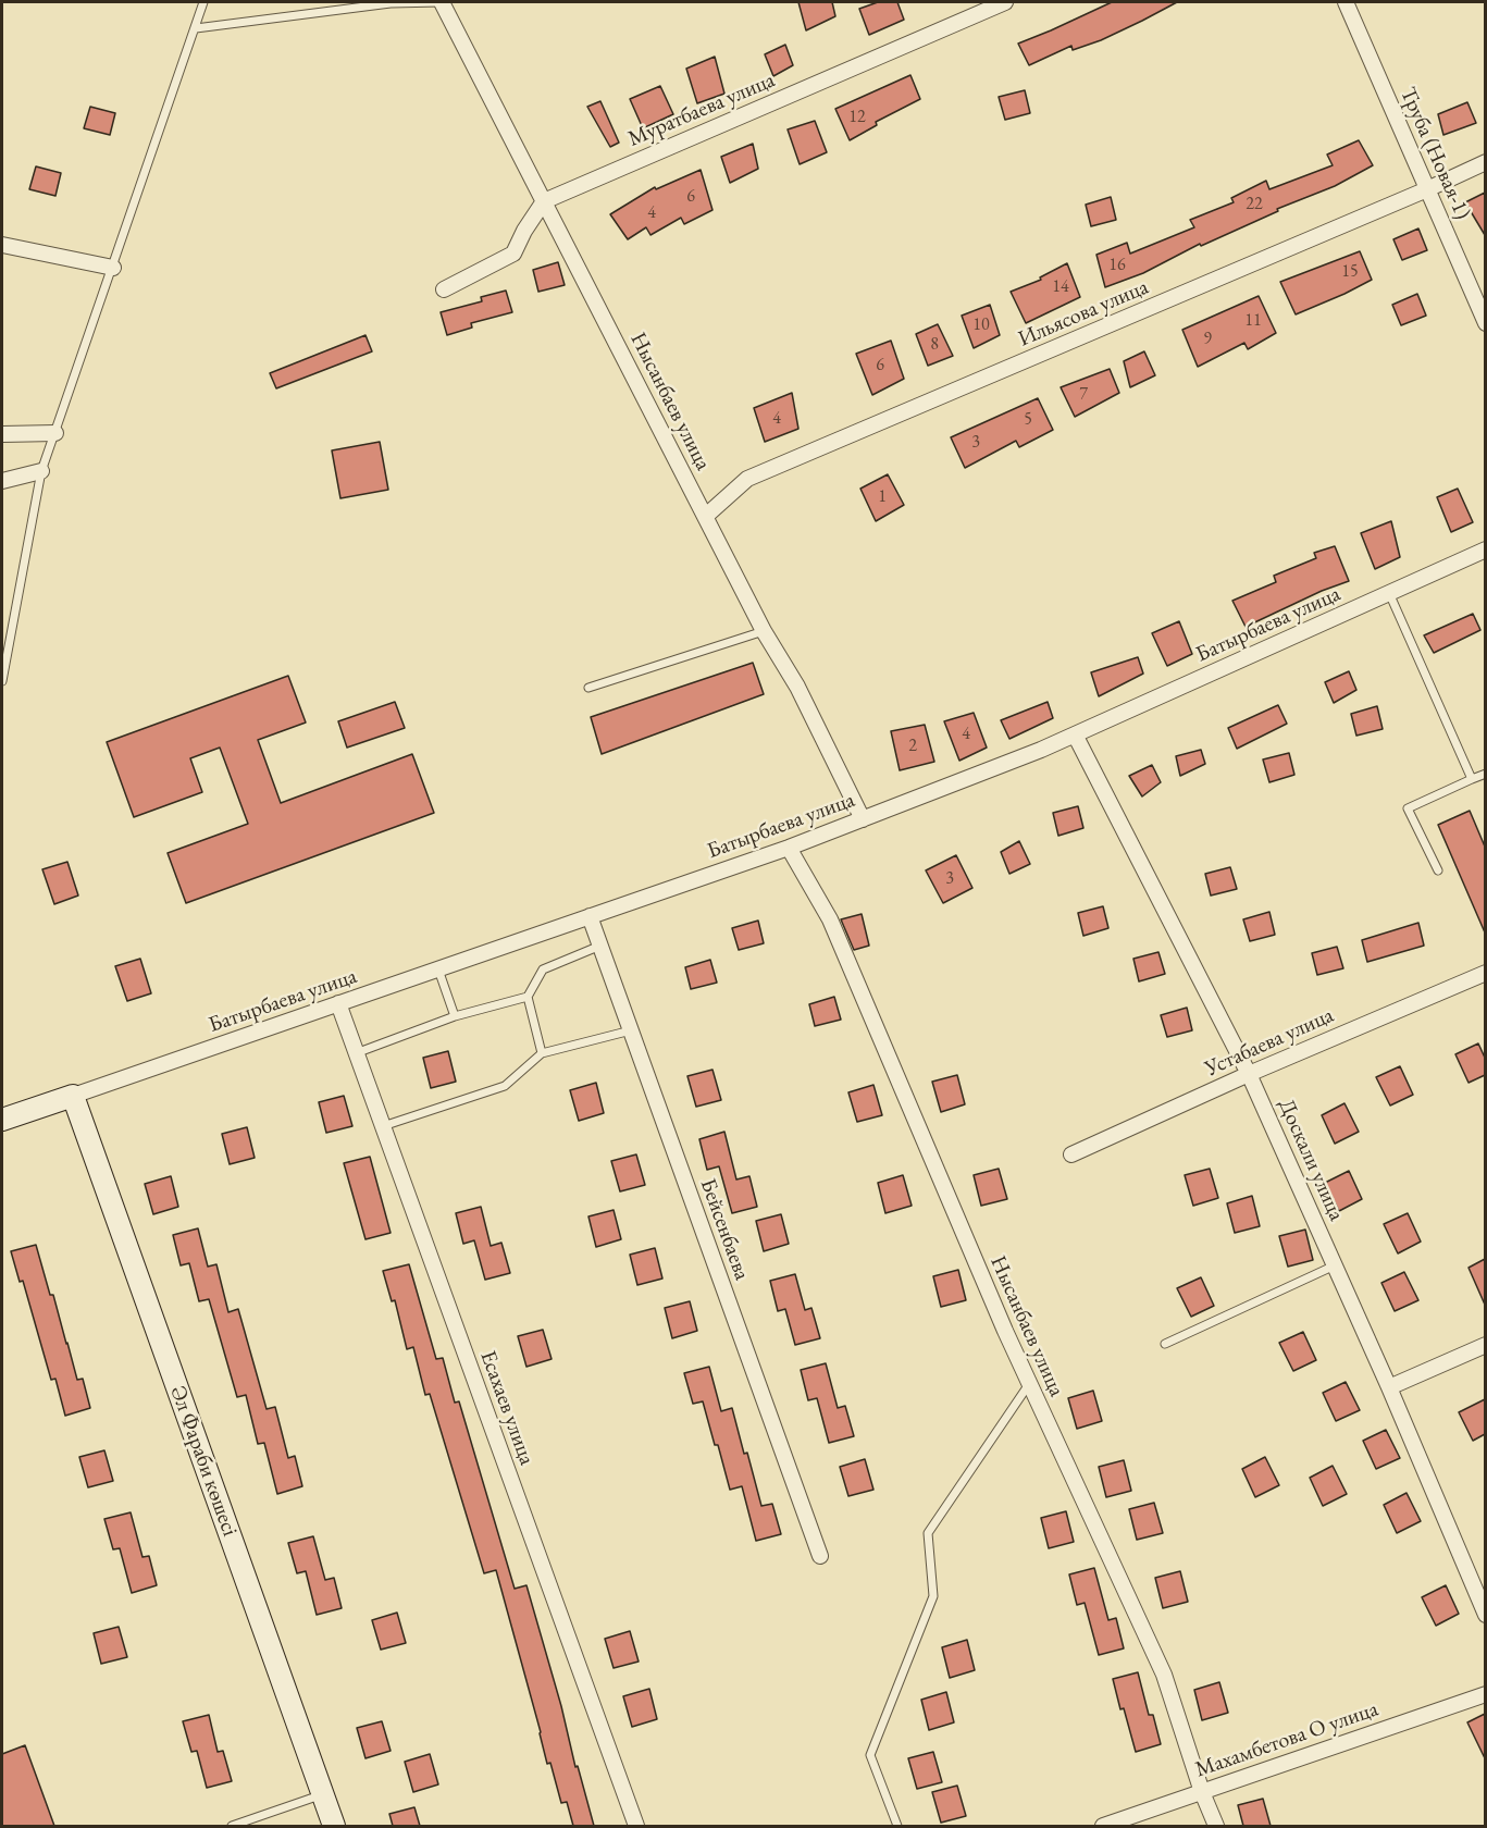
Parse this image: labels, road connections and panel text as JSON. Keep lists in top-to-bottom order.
{
  "streets": {
    "street": [
      "Муратбаева улица",
      "Труба (Новая-1)",
      "Ильясова улица",
      "Нысанбаев улица",
      "Батырбаева улица",
      "Устабаева улица",
      "Доскали улица",
      "Бейсенбаева",
      "Есахаев улица",
      "Әл Фараби көшесі",
      "Махамбетова О улица"
    ]
  },
  "crossings": [
    ["Муратбаева улица", "Нысанбаев улица"],
    ["Труба (Новая-1)", "Ильясова улица"],
    ["Ильясова улица", "Нысанбаев улица"],
    ["Нысанбаев улица", "Батырбаева улица"],
    ["Нысанбаев улица", "Махамбетова О улица"],
    ["Батырбаева улица", "Доскали улица"],
    ["Батырбаева улица", "Бейсенбаева"],
    ["Батырбаева улица", "Есахаев улица"],
    ["Батырбаева улица", "Әл Фараби көшесі"],
    ["Устабаева улица", "Доскали улица"]
  ],
  "house_numbers": [
    "12",
    "6",
    "22",
    "4",
    "16",
    "15",
    "14",
    "11",
    "10",
    "9",
    "8",
    "6",
    "7",
    "4",
    "5",
    "3",
    "1",
    "4",
    "2",
    "3"
  ]
}
